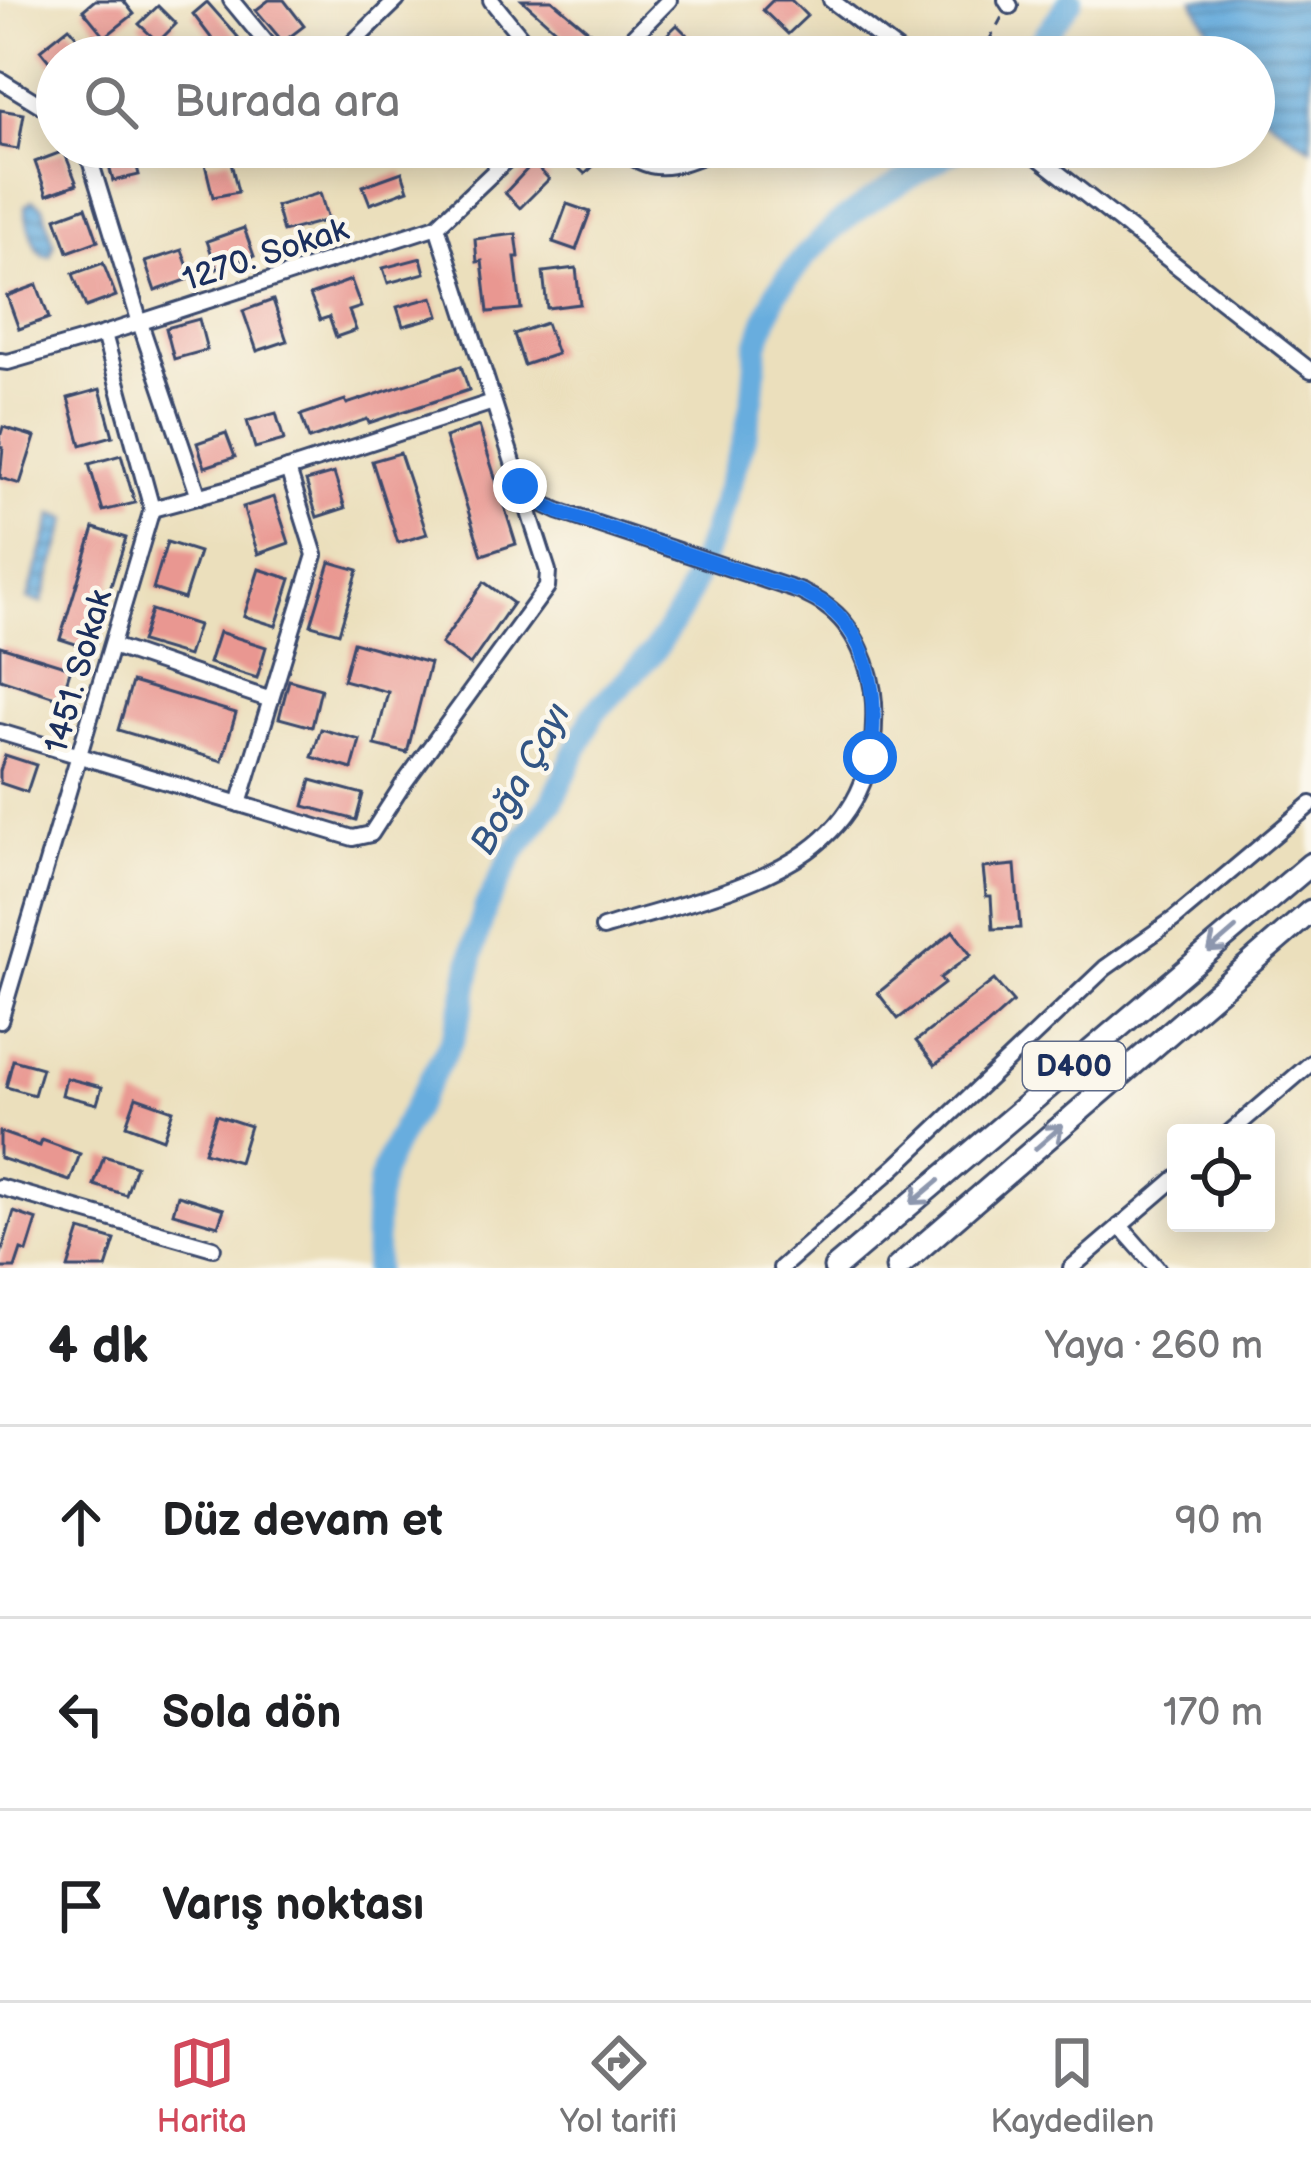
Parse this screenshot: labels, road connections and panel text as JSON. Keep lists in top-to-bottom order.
{
  "streets": {
    "highway": ["D400"],
    "street": ["1270. Sokak", "1451. Sokak"]
  },
  "water": ["Boğa Çayı"],
  "page": {
    "search": "Burada ara",
    "heading": ["4 dk", "Yaya · 260 m"],
    "list": [
      ["Düz devam et", "90 m"],
      ["Sola dön", "170 m"],
      "Varış noktası"
    ],
    "nav": ["Harita", "Yol tarifi", "Kaydedilen"]
  }
}
